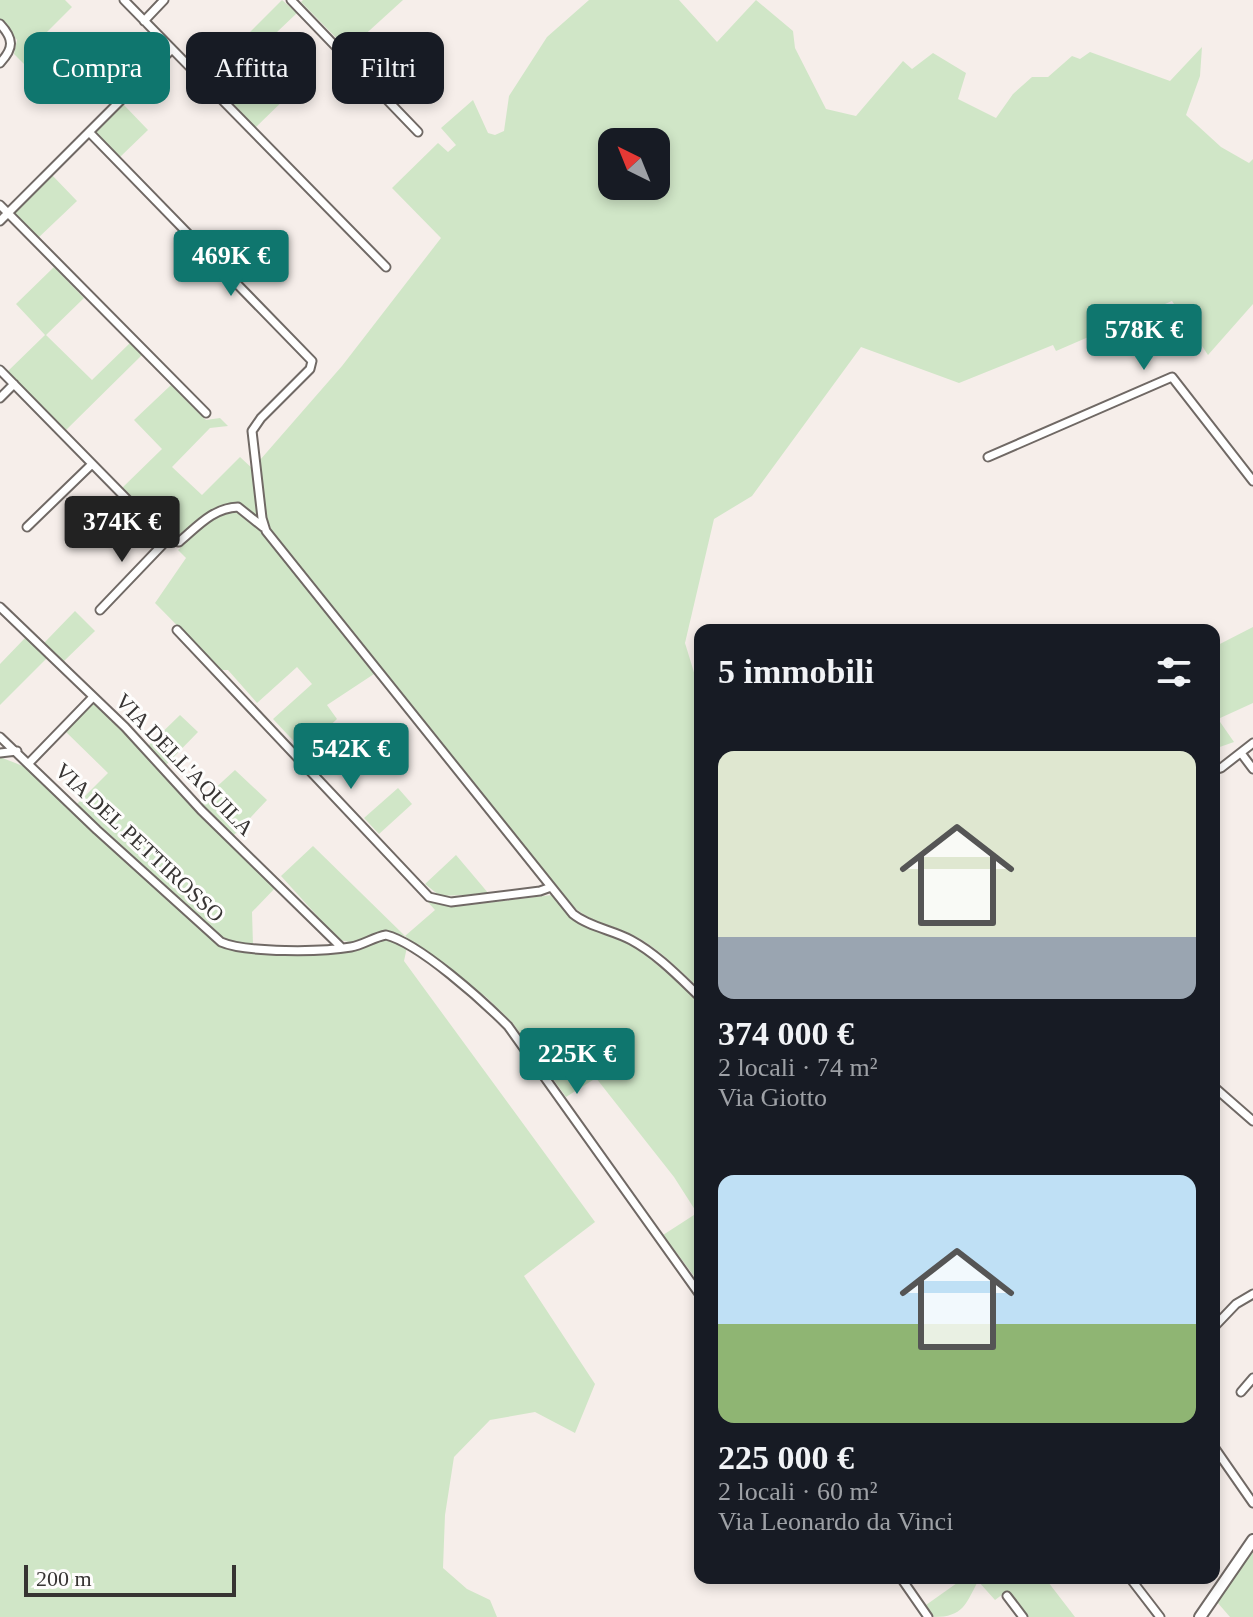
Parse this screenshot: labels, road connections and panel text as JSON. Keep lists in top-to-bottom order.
{
  "streets": {
    "street": ["VIA DELL'AQUILA", "VIA DEL PETTIROSSO"]
  },
  "crossings": [
    ["VIA DELL'AQUILA", "VIA DEL PETTIROSSO"]
  ],
  "scale_bar": "200 m",
  "north": "top left",
  "page": {
    "chip": ["Compra", "Affitta", "Filtri"],
    "price": [
      "469K €",
      "578K €",
      "374K €",
      "542K €",
      "225K €"
    ],
    "heading": "5 immobili",
    "list": [
      {
        "name": "374 000 €",
        "note": "2 locali · 74 m² · Via Giotto"
      },
      {
        "name": "225 000 €",
        "note": "2 locali · 60 m² · Via Leonardo da Vinci"
      }
    ],
    "scale": "200 m"
  }
}
